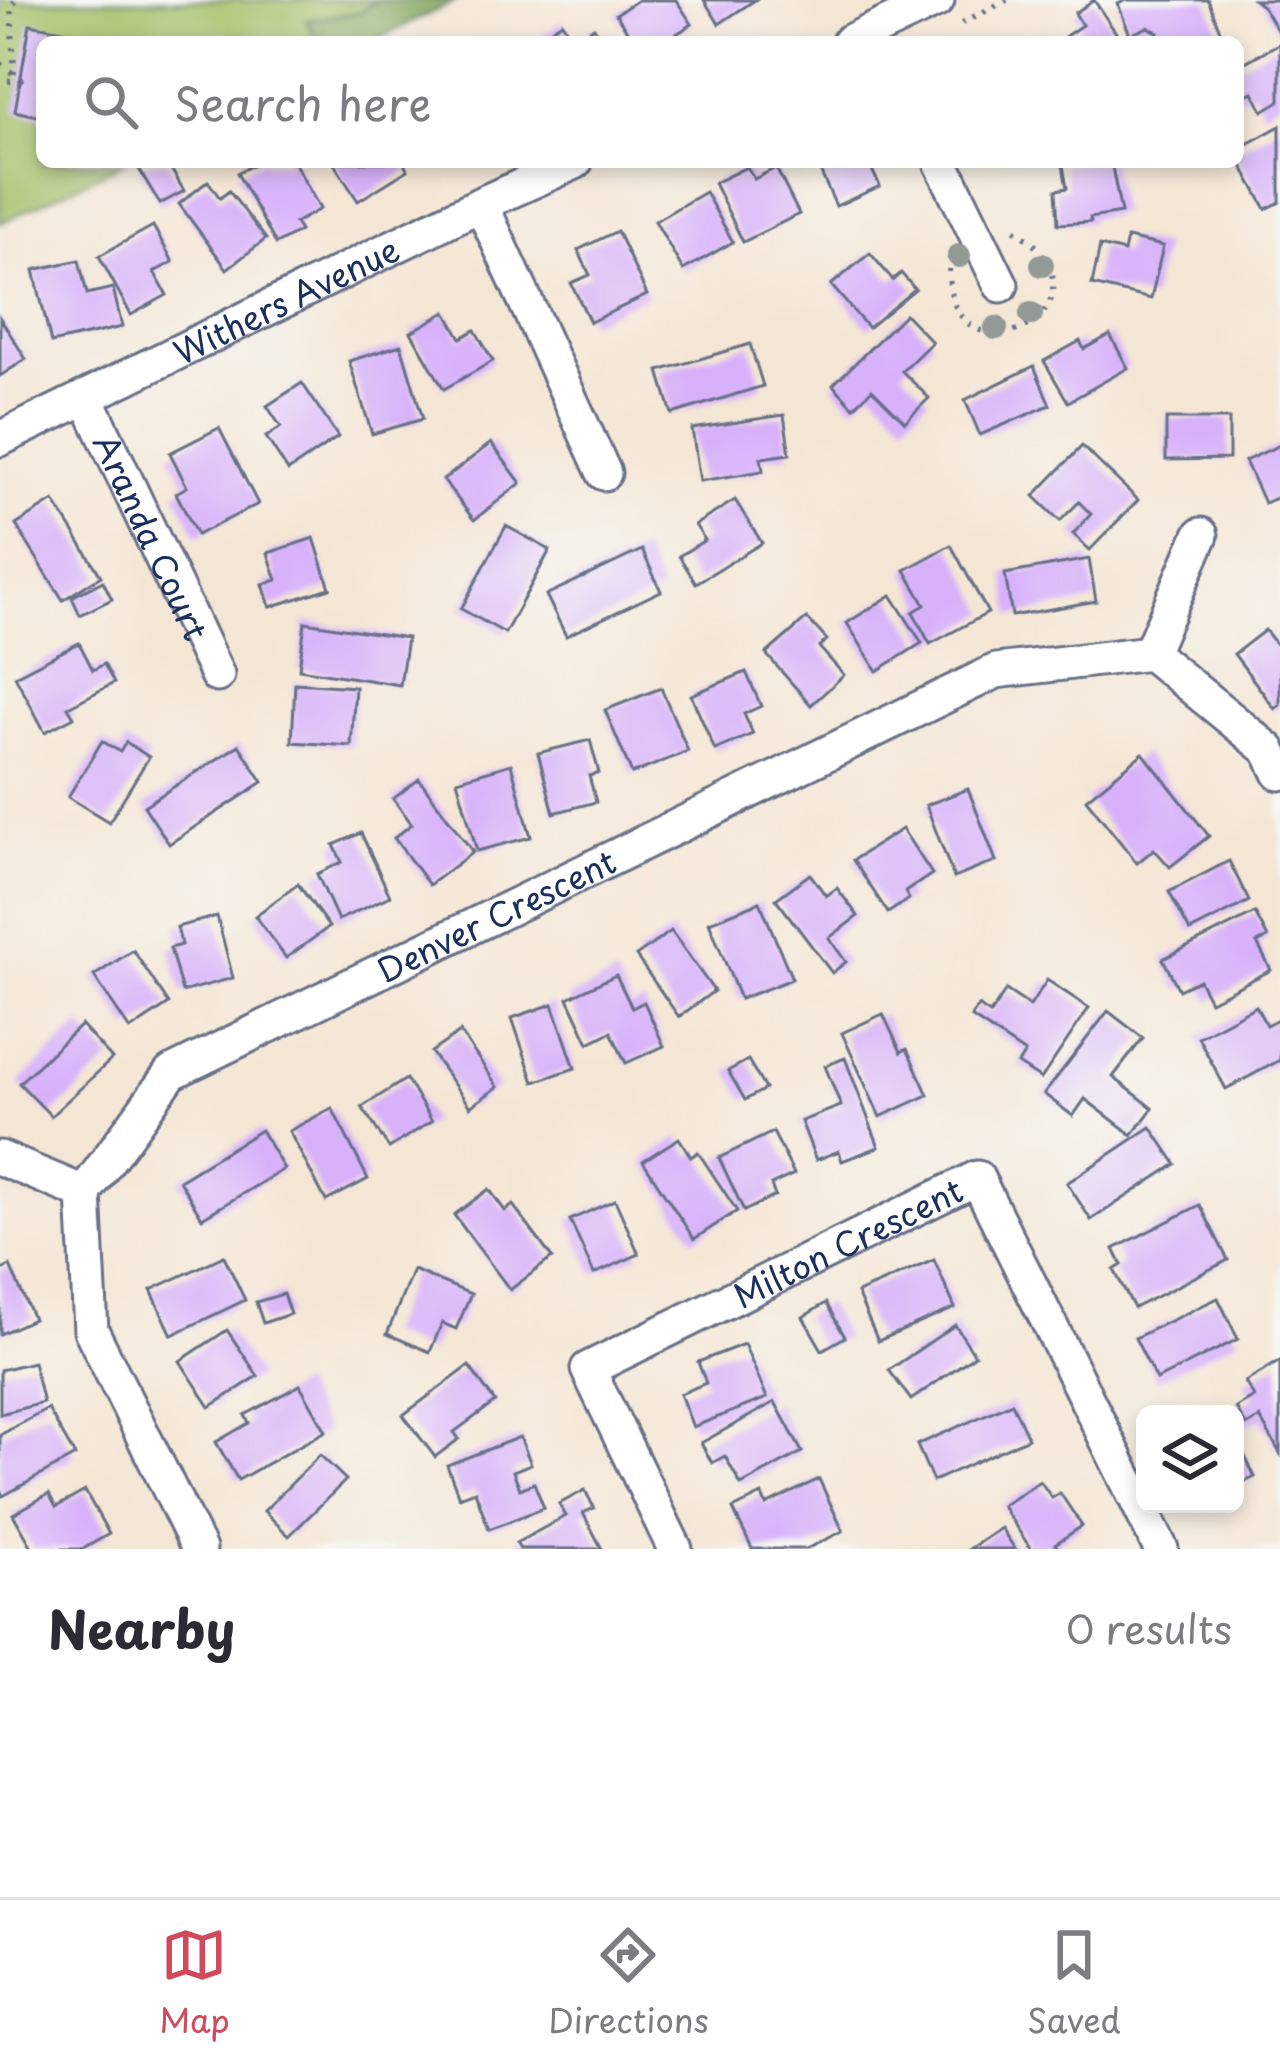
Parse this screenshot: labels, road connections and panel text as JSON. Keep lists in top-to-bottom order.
{
  "streets": {
    "street": [
      "Withers Avenue",
      "Aranda Court",
      "Denver Crescent",
      "Milton Crescent"
    ]
  },
  "crossings": [
    ["Withers Avenue", "Aranda Court"]
  ],
  "page": {
    "search": "Search here",
    "heading": ["Nearby", "0 results"],
    "nav": ["Map", "Directions", "Saved"]
  }
}
